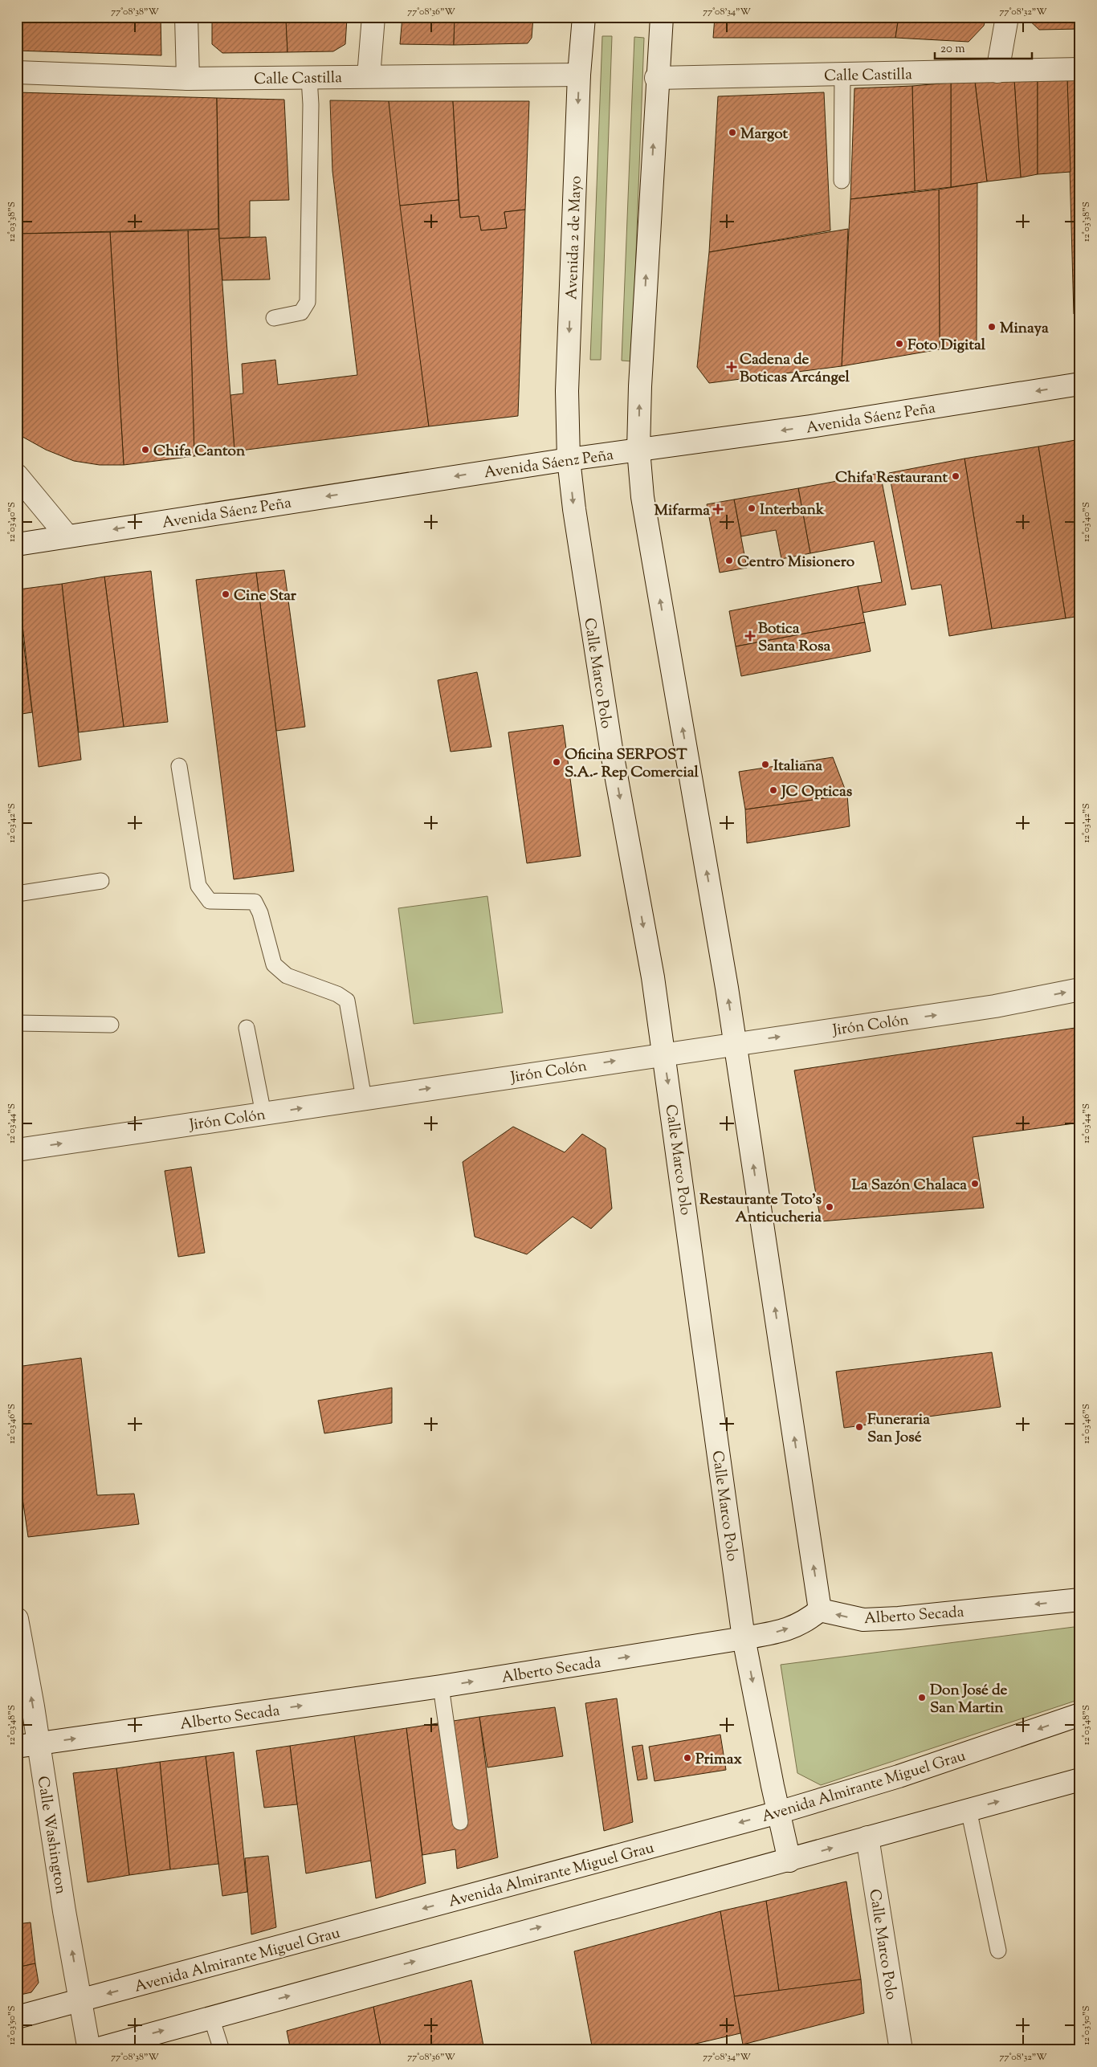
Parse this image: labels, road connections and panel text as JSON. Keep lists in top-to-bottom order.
{
  "streets": {
    "main road": [
      "Calle Castilla",
      "Avenida 2 de Mayo",
      "Avenida Sáenz Peña",
      "Calle Marco Polo",
      "Jirón Colón",
      "Alberto Secada",
      "Avenida Almirante Miguel Grau",
      "Calle Washington"
    ]
  },
  "crossings": [
    ["Calle Castilla", "Avenida 2 de Mayo"],
    ["Avenida 2 de Mayo", "Avenida Sáenz Peña"],
    ["Avenida 2 de Mayo", "Calle Marco Polo"],
    ["Avenida Sáenz Peña", "Calle Marco Polo"],
    ["Calle Marco Polo", "Jirón Colón"],
    ["Calle Marco Polo", "Alberto Secada"],
    ["Calle Marco Polo", "Avenida Almirante Miguel Grau"],
    ["Alberto Secada", "Calle Washington"],
    ["Avenida Almirante Miguel Grau", "Calle Washington"]
  ],
  "one_way": ["Avenida Sáenz Peña", "Jirón Colón", "Calle Washington"],
  "places": {
    "other": [
      "Margot",
      "Minaya",
      "Foto Digital",
      "Chifa Canton",
      "Chifa Restaurant",
      "Interbank",
      "Centro Misionero",
      "Cine Star",
      "Oficina SERPOST S.A.- Rep Comercial",
      "Italiana",
      "JC Opticas",
      "La Sazón Chalaca",
      "Restaurante Toto's Anticucheria",
      "Funeraria San José",
      "Don José de San Martin",
      "Primax"
    ],
    "health": ["Cadena de Boticas Arcángel", "Mifarma", "Botica Santa Rosa"]
  },
  "scale_bar": "20 m",
  "coordinates": [
    "77°08'38\"W",
    "77°08'36\"W",
    "77°08'34\"W",
    "77°08'32\"W",
    "12°03'38\"S",
    "12°03'40\"S",
    "12°03'42\"S",
    "12°03'44\"S",
    "12°03'46\"S",
    "12°03'48\"S",
    "12°03'50\"S"
  ]
}
